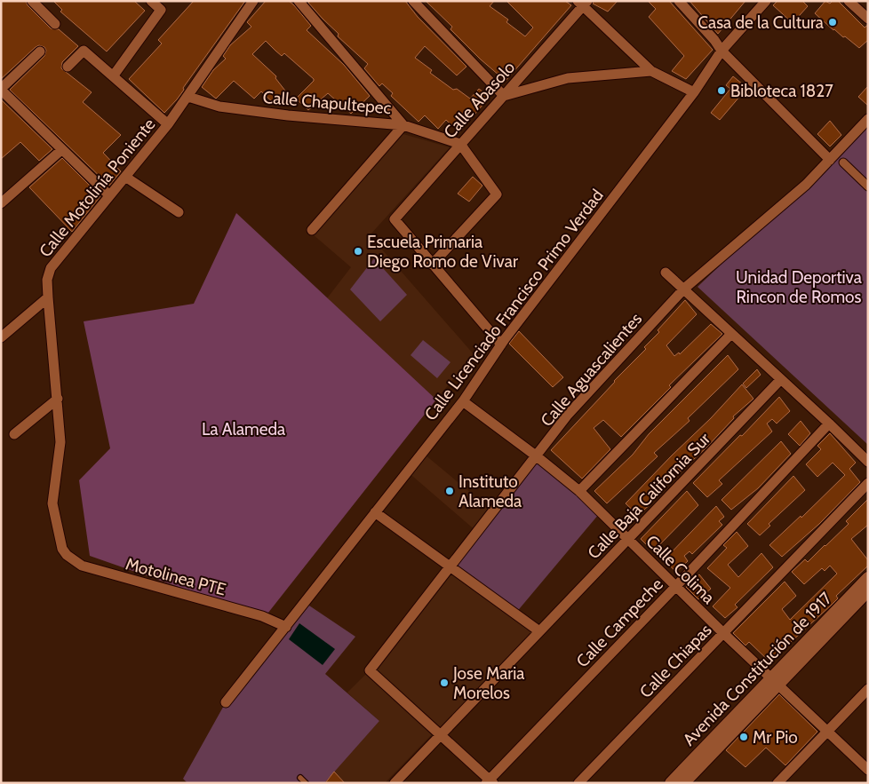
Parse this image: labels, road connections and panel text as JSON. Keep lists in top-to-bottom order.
{
  "streets": {
    "street": [
      "Calle Abasolo",
      "Calle Chapultepec",
      "Calle Motolinía Poniente",
      "Calle Licenciado Francisco Primo Verdad",
      "Calle Aguascalientes",
      "Calle Baja California Sur",
      "Calle Colima",
      "Motolinea PTE",
      "Calle Campeche",
      "Calle Chiapas",
      "Avenida Constitución de 1917"
    ]
  },
  "crossings": [
    ["Calle Abasolo", "Calle Chapultepec"],
    ["Calle Chapultepec", "Calle Motolinía Poniente"],
    ["Calle Motolinía Poniente", "Motolinea PTE"],
    ["Calle Licenciado Francisco Primo Verdad", "Calle Colima"],
    ["Calle Licenciado Francisco Primo Verdad", "Motolinea PTE"],
    ["Calle Aguascalientes", "Calle Baja California Sur"],
    ["Calle Aguascalientes", "Calle Colima"],
    ["Calle Baja California Sur", "Calle Colima"],
    ["Calle Colima", "Calle Campeche"],
    ["Calle Colima", "Calle Chiapas"],
    ["Calle Colima", "Avenida Constitución de 1917"]
  ],
  "parks": ["Unidad Deportiva Rincon de Romos", "La Alameda"],
  "places": [
    "Casa de la Cultura",
    "Bibloteca 1827",
    "Escuela Primaria Diego Romo de Vivar",
    "Instituto Alameda",
    "Jose Maria Morelos",
    "Mr Pio"
  ]
}
